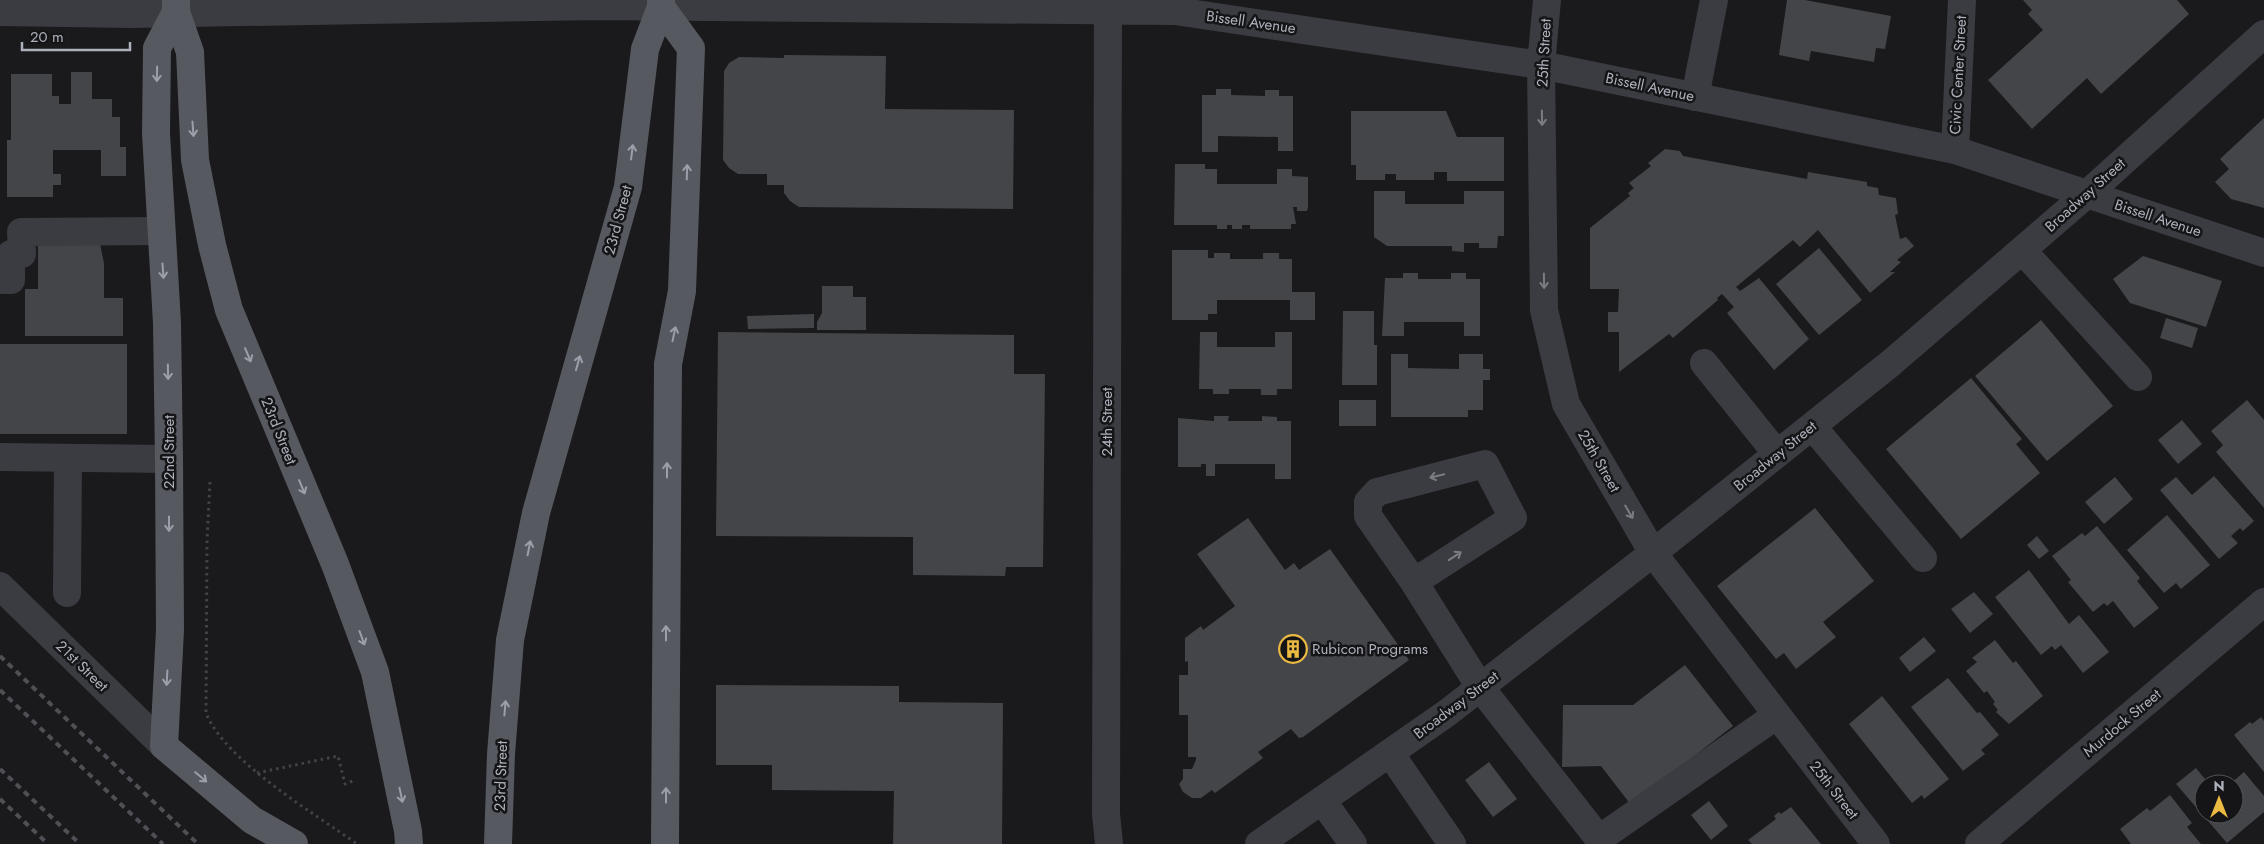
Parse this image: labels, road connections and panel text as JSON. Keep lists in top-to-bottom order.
{
  "streets": {
    "main road": ["23rd Street", "22nd Street"],
    "street": [
      "Bissell Avenue",
      "25th Street",
      "Civic Center Street",
      "Broadway Street",
      "24th Street",
      "21st Street",
      "Murdock Street"
    ]
  },
  "crossings": [
    ["Bissell Avenue", "25th Street"],
    ["Bissell Avenue", "Civic Center Street"],
    ["Bissell Avenue", "Broadway Street"],
    ["Bissell Avenue", "23rd Street"],
    ["Bissell Avenue", "24th Street"],
    ["Bissell Avenue", "22nd Street"],
    ["25th Street", "Broadway Street"],
    ["23rd Street", "22nd Street"],
    ["22nd Street", "21st Street"]
  ],
  "one_way": ["25th Street", "22nd Street"],
  "places": {
    "building": ["Rubicon Programs"]
  },
  "scale_bar": "20 m",
  "north": "top"
}
